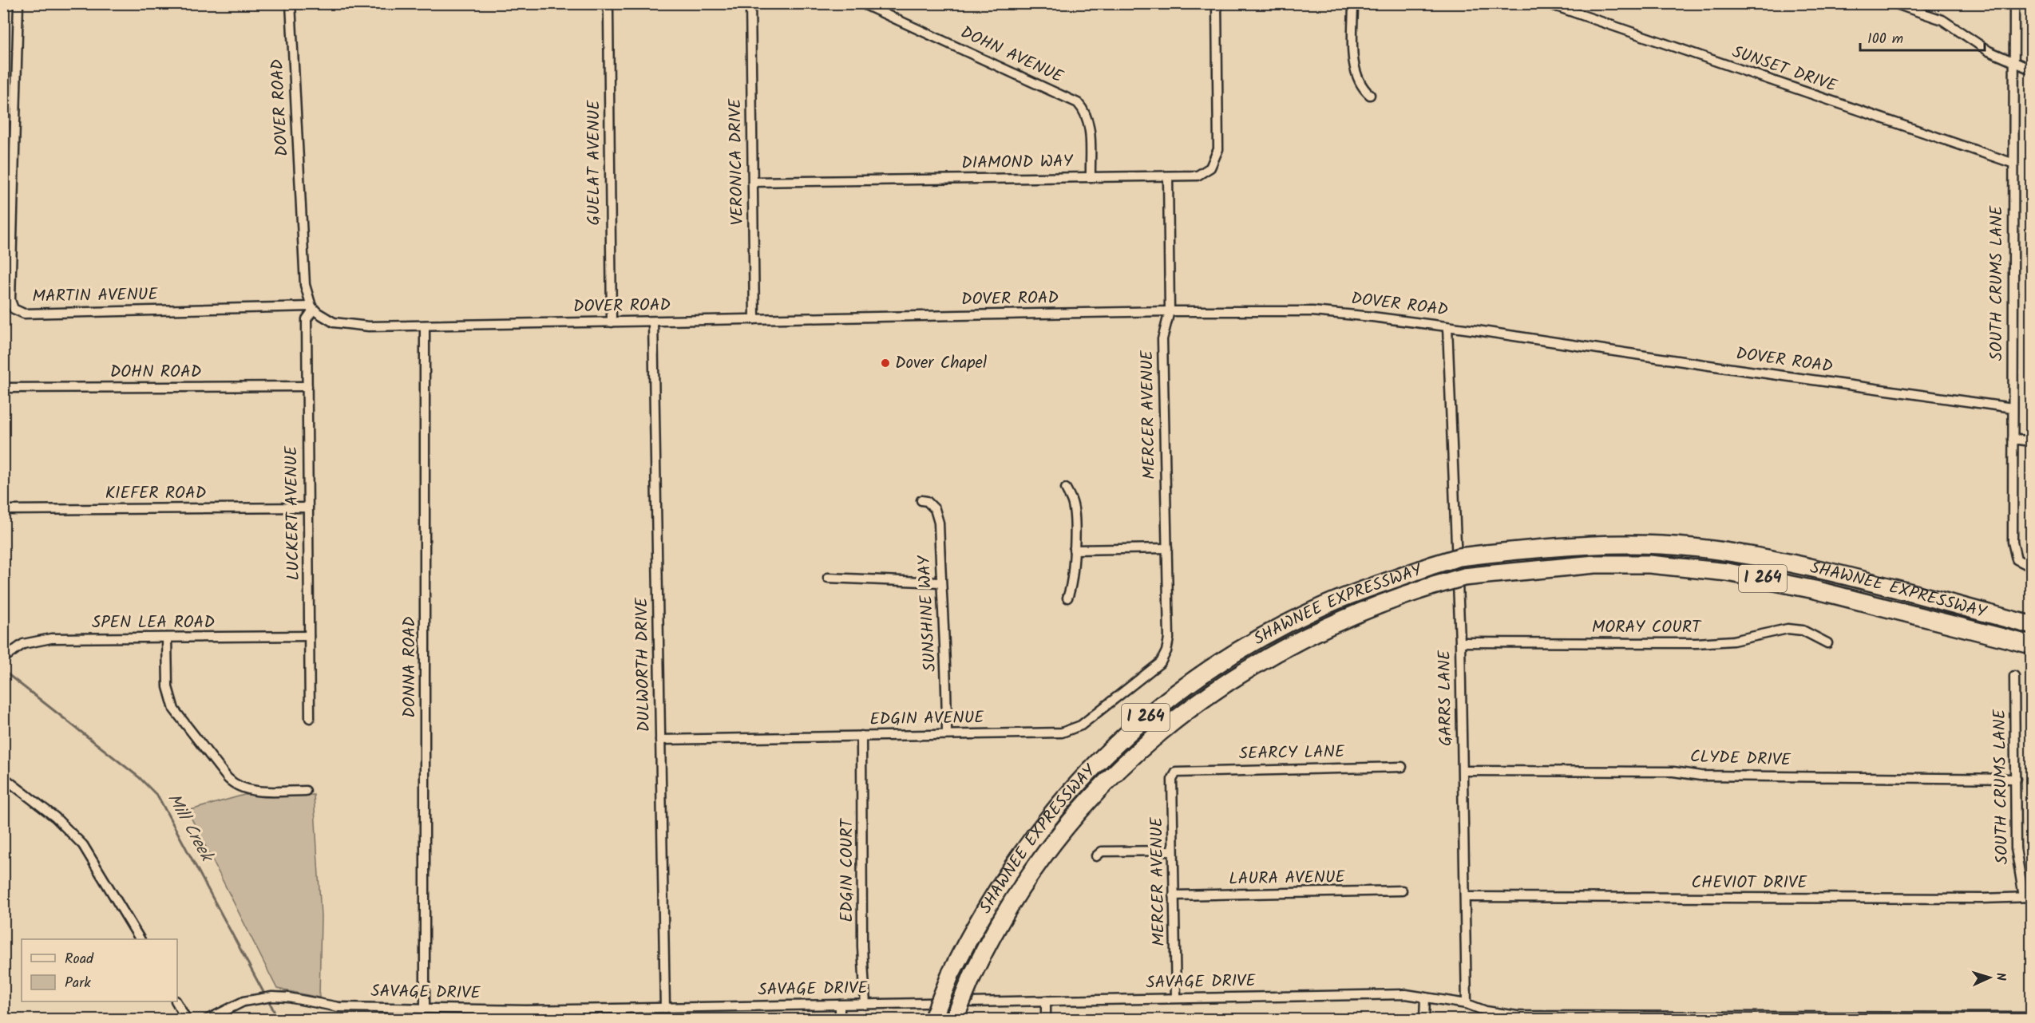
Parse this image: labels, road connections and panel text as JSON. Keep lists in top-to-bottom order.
{
  "streets": {
    "highway": ["I 264", "SHAWNEE EXPRESSWAY"],
    "street": [
      "DOHN AVENUE",
      "SUNSET DRIVE",
      "DOVER ROAD",
      "VERONICA DRIVE",
      "GUELAT AVENUE",
      "DIAMOND WAY",
      "SOUTH CRUMS LANE",
      "MARTIN AVENUE",
      "DOHN ROAD",
      "MERCER AVENUE",
      "KIEFER ROAD",
      "LUCKERT AVENUE",
      "SUNSHINE WAY",
      "SPEN LEA ROAD",
      "MORAY COURT",
      "DULWORTH DRIVE",
      "DONNA ROAD",
      "GARRS LANE",
      "EDGIN AVENUE",
      "SEARCY LANE",
      "CLYDE DRIVE",
      "EDGIN COURT",
      "LAURA AVENUE",
      "CHEVIOT DRIVE",
      "SAVAGE DRIVE"
    ]
  },
  "crossings": [
    ["DOHN AVENUE", "DIAMOND WAY"],
    ["SUNSET DRIVE", "SOUTH CRUMS LANE"],
    ["DOVER ROAD", "VERONICA DRIVE"],
    ["DOVER ROAD", "GUELAT AVENUE"],
    ["DOVER ROAD", "SOUTH CRUMS LANE"],
    ["DOVER ROAD", "MARTIN AVENUE"],
    ["DOVER ROAD", "MERCER AVENUE"],
    ["DOVER ROAD", "LUCKERT AVENUE"],
    ["DOVER ROAD", "DULWORTH DRIVE"],
    ["DOVER ROAD", "DONNA ROAD"],
    ["DOVER ROAD", "GARRS LANE"],
    ["VERONICA DRIVE", "DIAMOND WAY"],
    ["DIAMOND WAY", "MERCER AVENUE"],
    ["SOUTH CRUMS LANE", "CLYDE DRIVE"],
    ["SOUTH CRUMS LANE", "CHEVIOT DRIVE"],
    ["MARTIN AVENUE", "LUCKERT AVENUE"],
    ["DOHN ROAD", "LUCKERT AVENUE"],
    ["MERCER AVENUE", "EDGIN AVENUE"],
    ["MERCER AVENUE", "SEARCY LANE"],
    ["MERCER AVENUE", "LAURA AVENUE"],
    ["MERCER AVENUE", "SAVAGE DRIVE"],
    ["KIEFER ROAD", "LUCKERT AVENUE"],
    ["LUCKERT AVENUE", "SPEN LEA ROAD"],
    ["SUNSHINE WAY", "EDGIN AVENUE"],
    ["MORAY COURT", "GARRS LANE"],
    ["DULWORTH DRIVE", "EDGIN AVENUE"],
    ["DULWORTH DRIVE", "SAVAGE DRIVE"],
    ["DONNA ROAD", "SAVAGE DRIVE"],
    ["GARRS LANE", "CLYDE DRIVE"],
    ["GARRS LANE", "CHEVIOT DRIVE"],
    ["EDGIN AVENUE", "EDGIN COURT"],
    ["EDGIN COURT", "SAVAGE DRIVE"]
  ],
  "water": ["Mill Creek"],
  "places": ["Dover Chapel"],
  "legend": ["Road", "Park"],
  "scale_bar": "100 m",
  "north": "right"
}
